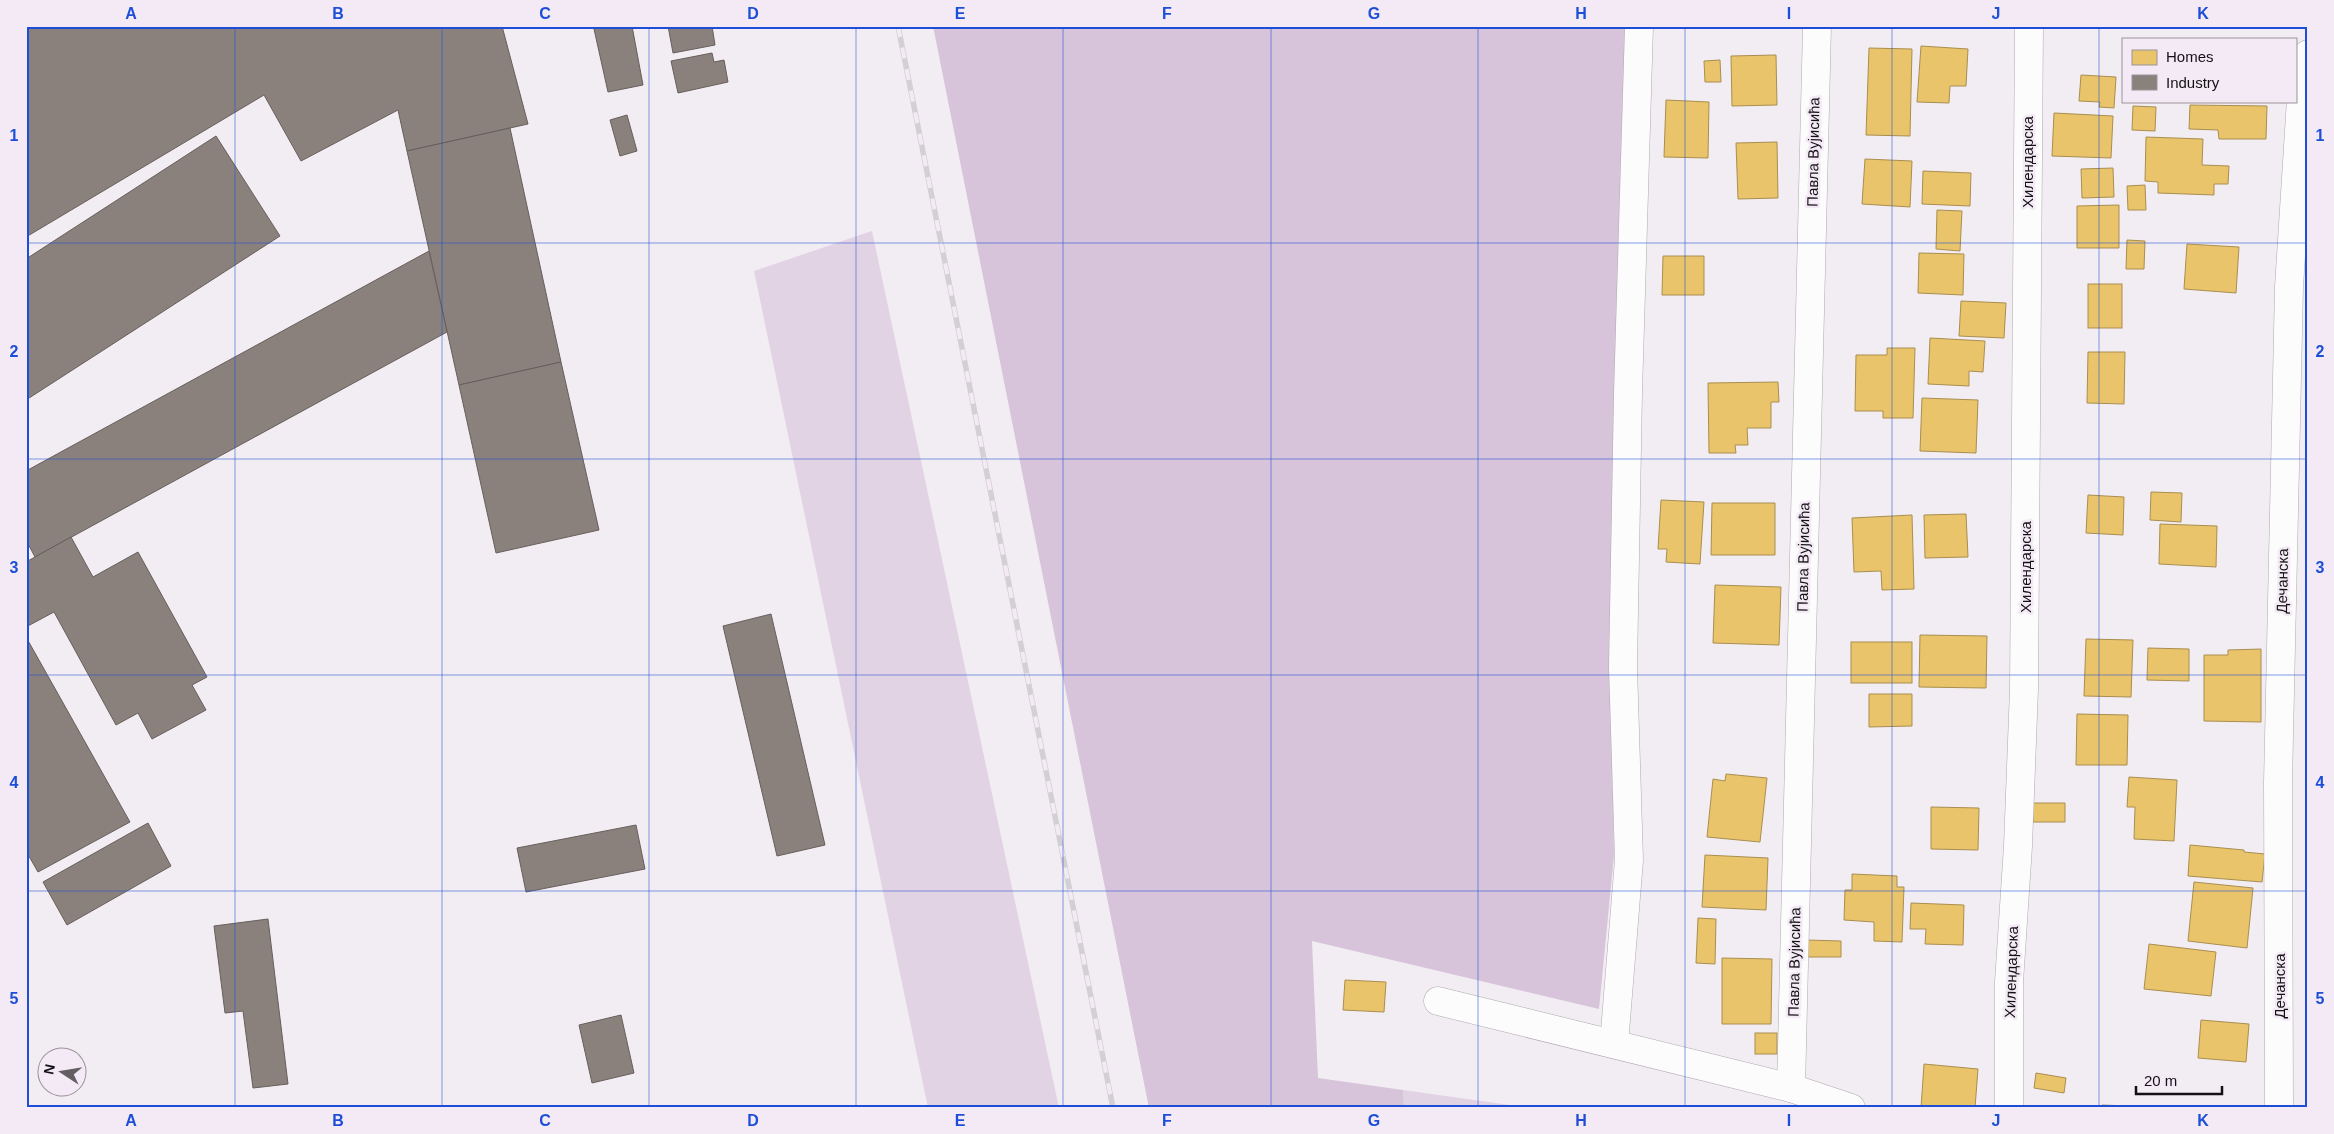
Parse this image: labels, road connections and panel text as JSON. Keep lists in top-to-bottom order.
{
  "streets": {
    "street": ["Павла Вујисића", "Хилендарска", "Дечанска"]
  },
  "legend": ["Homes", "Industry"],
  "scale_bar": "20 m",
  "north": "left",
  "grid": {
    "columns": [
      "A",
      "B",
      "C",
      "D",
      "E",
      "F",
      "G",
      "H",
      "I",
      "J",
      "K"
    ],
    "rows": [
      "1",
      "2",
      "3",
      "4",
      "5"
    ]
  }
}
